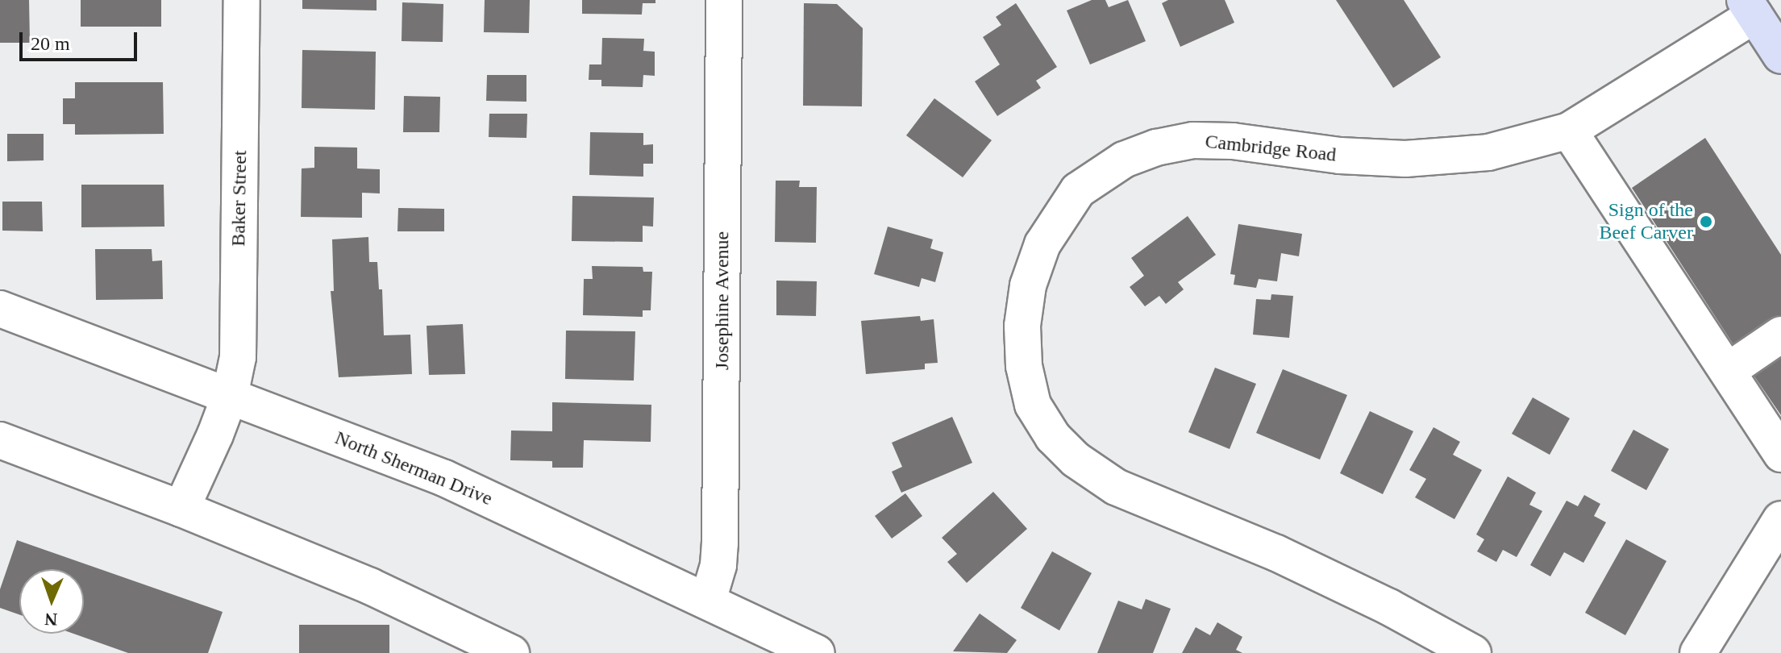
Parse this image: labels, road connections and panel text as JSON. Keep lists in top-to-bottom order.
{
  "streets": {
    "street": [
      "Cambridge Road",
      "Baker Street",
      "Josephine Avenue",
      "North Sherman Drive"
    ]
  },
  "crossings": [
    ["Baker Street", "North Sherman Drive"],
    ["Josephine Avenue", "North Sherman Drive"]
  ],
  "places": ["Sign of the Beef Carver"],
  "scale_bar": "20 m",
  "north": "bottom"
}
